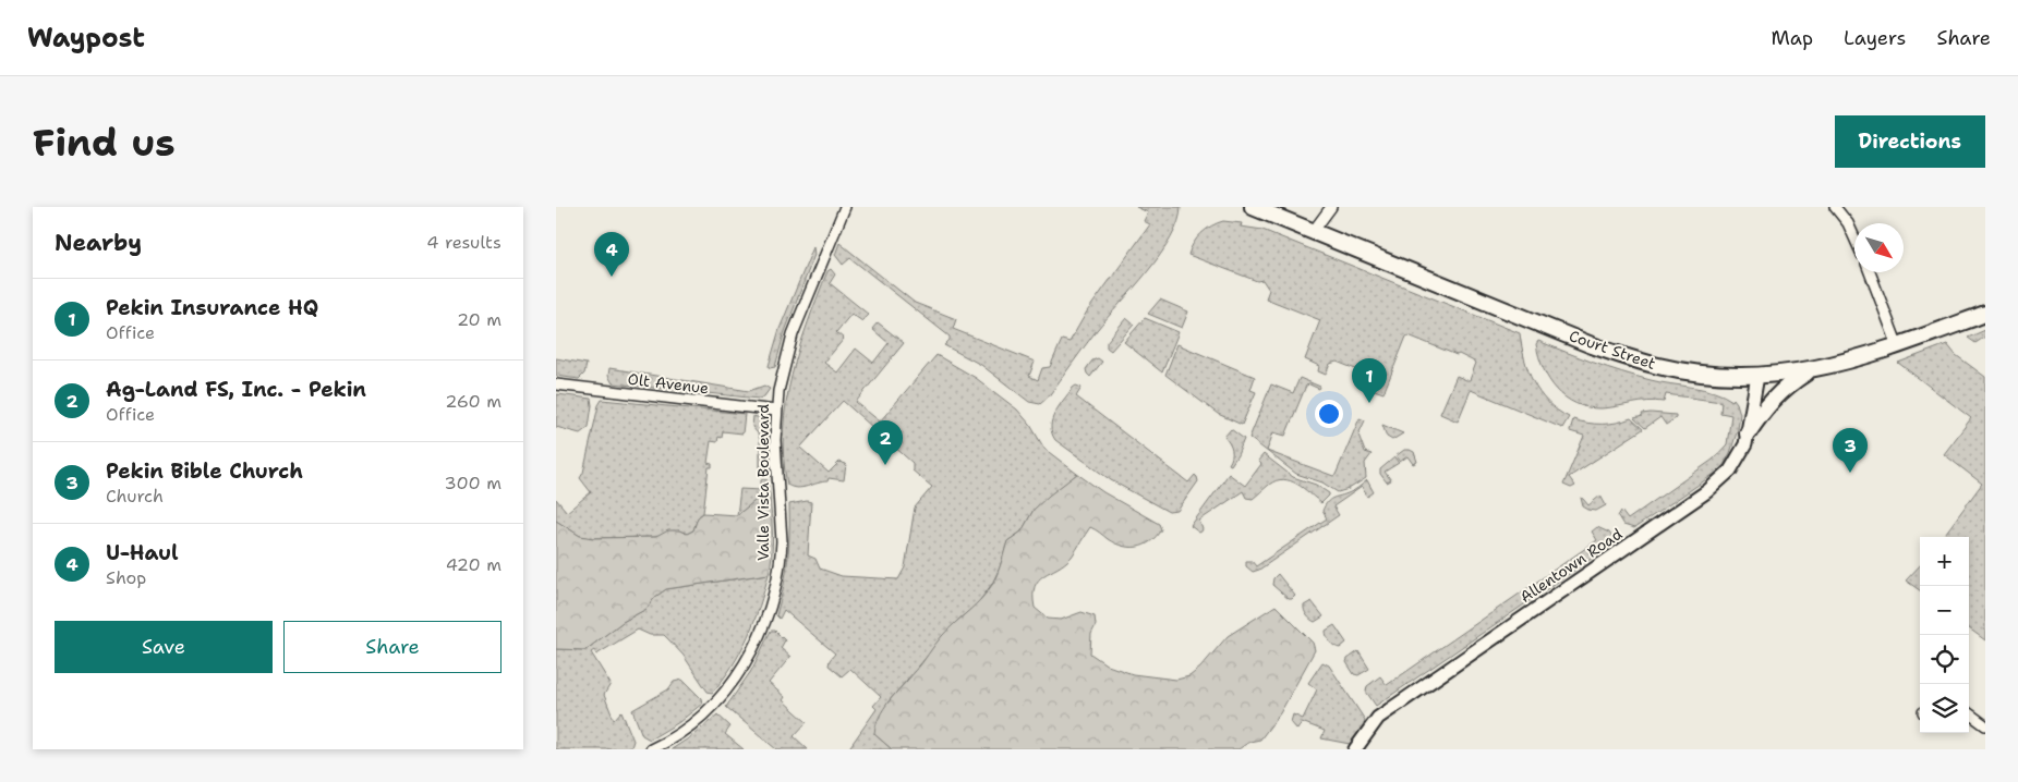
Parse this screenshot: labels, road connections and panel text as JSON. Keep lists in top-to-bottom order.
{
  "streets": {
    "main road": ["Court Street"],
    "street": ["Olt Avenue", "Valle Vista Boulevard", "Allentown Road"]
  },
  "crossings": [
    ["Court Street", "Allentown Road"],
    ["Olt Avenue", "Valle Vista Boulevard"]
  ],
  "north": "bottom right",
  "page": {
    "header": "Waypost",
    "nav": ["Map", "Layers", "Share"],
    "buttons": [
      "Directions",
      ["Save", "Share"]
    ],
    "title": "Find us",
    "heading": ["Nearby", "4 results"],
    "pins": [
      "4",
      "1",
      "2",
      "3"
    ],
    "list": [
      {
        "mark": "1",
        "name": "Pekin Insurance HQ",
        "note": "Office",
        "value": "20 m"
      },
      {
        "mark": "2",
        "name": "Ag-Land FS, Inc. - Pekin",
        "note": "Office",
        "value": "260 m"
      },
      {
        "mark": "3",
        "name": "Pekin Bible Church",
        "note": "Church",
        "value": "300 m"
      },
      {
        "mark": "4",
        "name": "U-Haul",
        "note": "Shop",
        "value": "420 m"
      }
    ],
    "map_buttons": ["+", "−"]
  }
}
